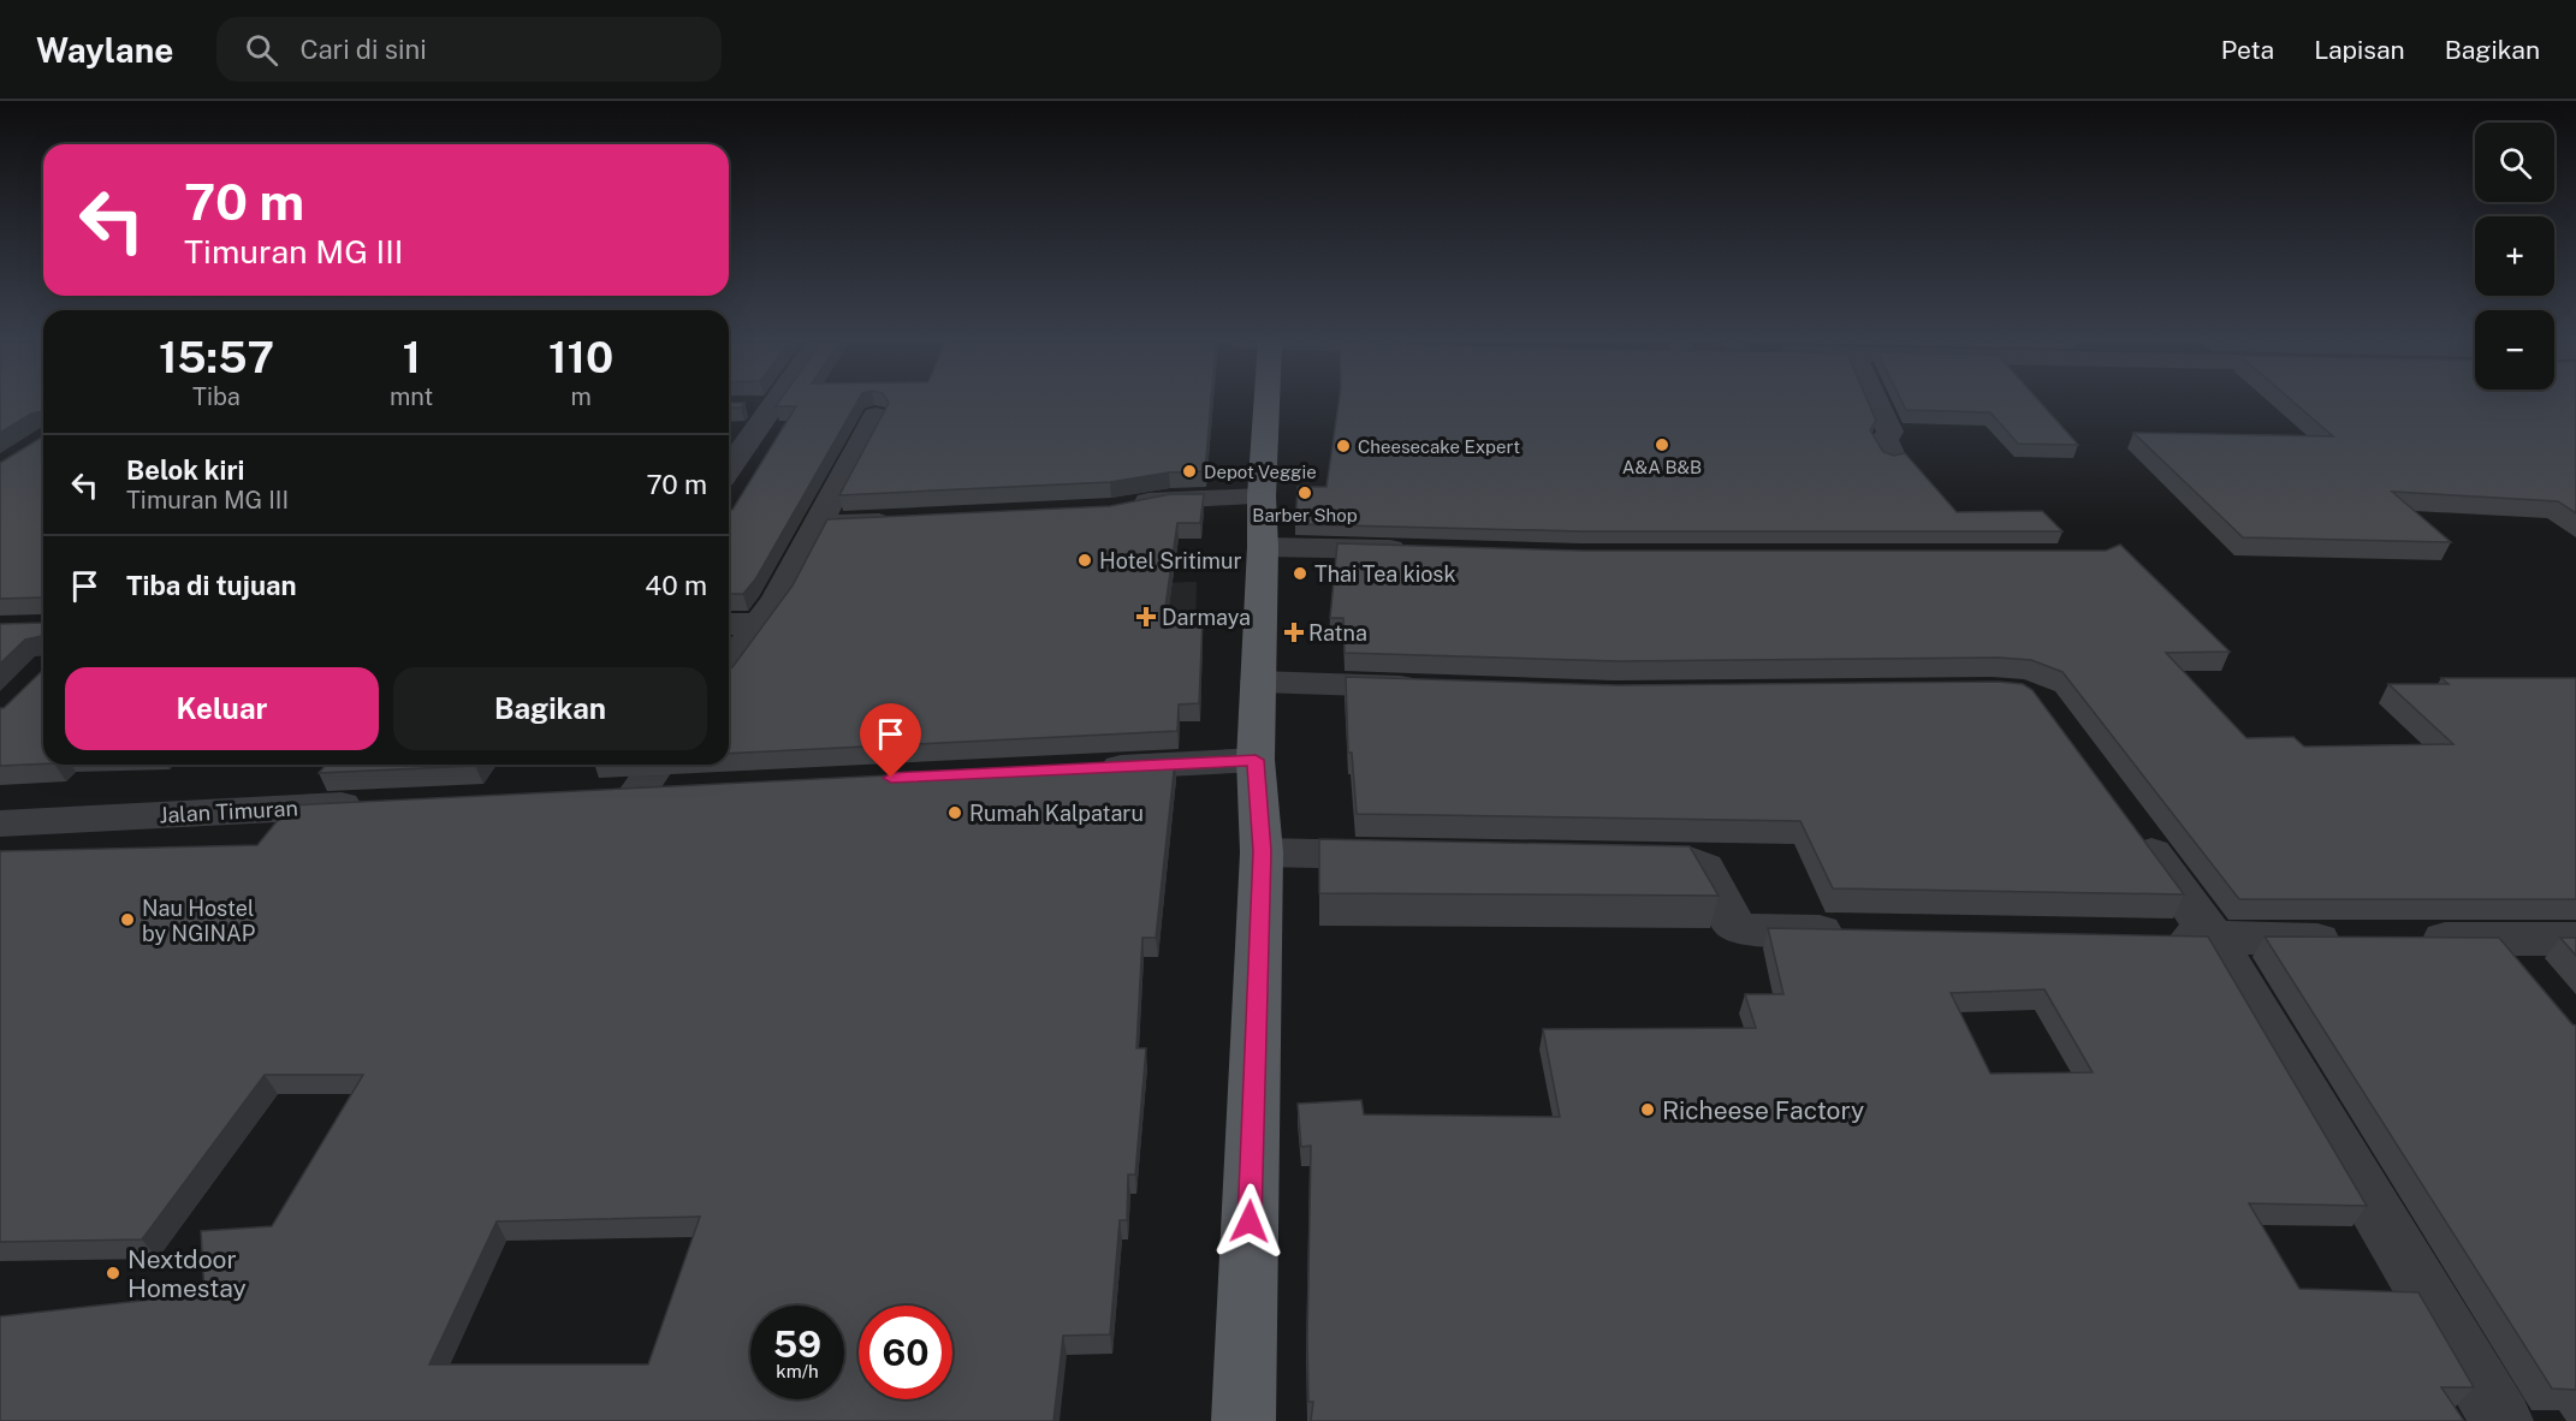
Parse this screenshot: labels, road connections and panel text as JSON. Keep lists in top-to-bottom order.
{
  "streets": {
    "street": ["Jalan Timuran"]
  },
  "places": {
    "other": [
      "A&A B&B",
      "Cheesecake Expert",
      "Depot Veggie",
      "Barber Shop",
      "Hotel Sritimur",
      "Thai Tea kiosk",
      "Rumah Kalpataru",
      "Nau Hostel by NGINAP",
      "Richeese Factory",
      "Nextdoor Homestay"
    ],
    "health": ["Darmaya", "Ratna"]
  },
  "page": {
    "header": "Waylane",
    "search": "Cari di sini",
    "nav": ["Peta", "Lapisan", "Bagikan"],
    "map_buttons": ["+", "−"],
    "turn": ["70 m", "Timuran MG III"],
    "eta": [
      "15:57",
      "Tiba",
      "1",
      "mnt",
      "110",
      "m"
    ],
    "list": [
      {
        "name": "Belok kiri",
        "note": "Timuran MG III",
        "value": "70 m"
      },
      {
        "name": "Tiba di tujuan",
        "value": "40 m"
      }
    ],
    "buttons": ["Keluar", "Bagikan"],
    "speed": "59 km/h",
    "limit": "60"
  }
}
